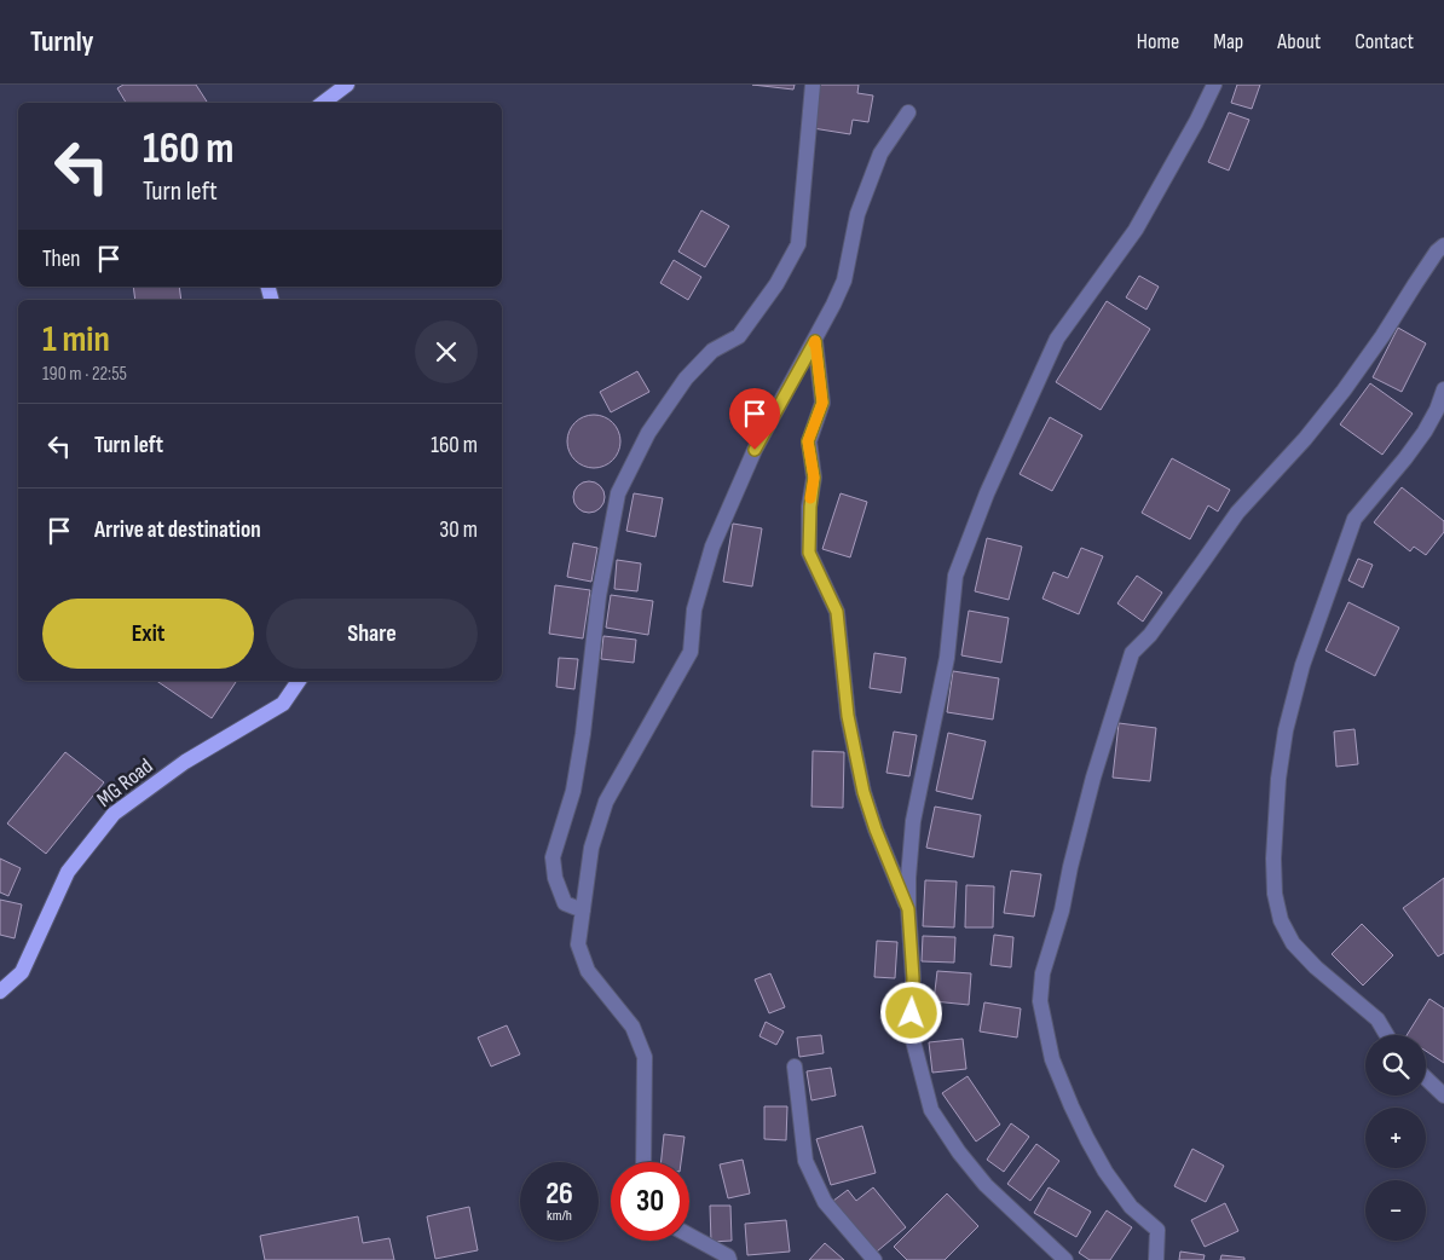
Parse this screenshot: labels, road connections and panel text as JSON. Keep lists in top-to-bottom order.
{
  "streets": {
    "main road": ["MG Road"]
  },
  "page": {
    "header": "Turnly",
    "nav": [
      "Home",
      "Map",
      "About",
      "Contact"
    ],
    "turn": ["160 m", "Turn left"],
    "then": "Then",
    "heading": ["1 min", "190 m · 22:55"],
    "list": [
      {
        "name": "Turn left",
        "value": "160 m"
      },
      {
        "name": "Arrive at destination",
        "value": "30 m"
      }
    ],
    "buttons": ["Exit", "Share"],
    "map_buttons": ["+", "−"],
    "speed": "26 km/h",
    "limit": "30"
  }
}
